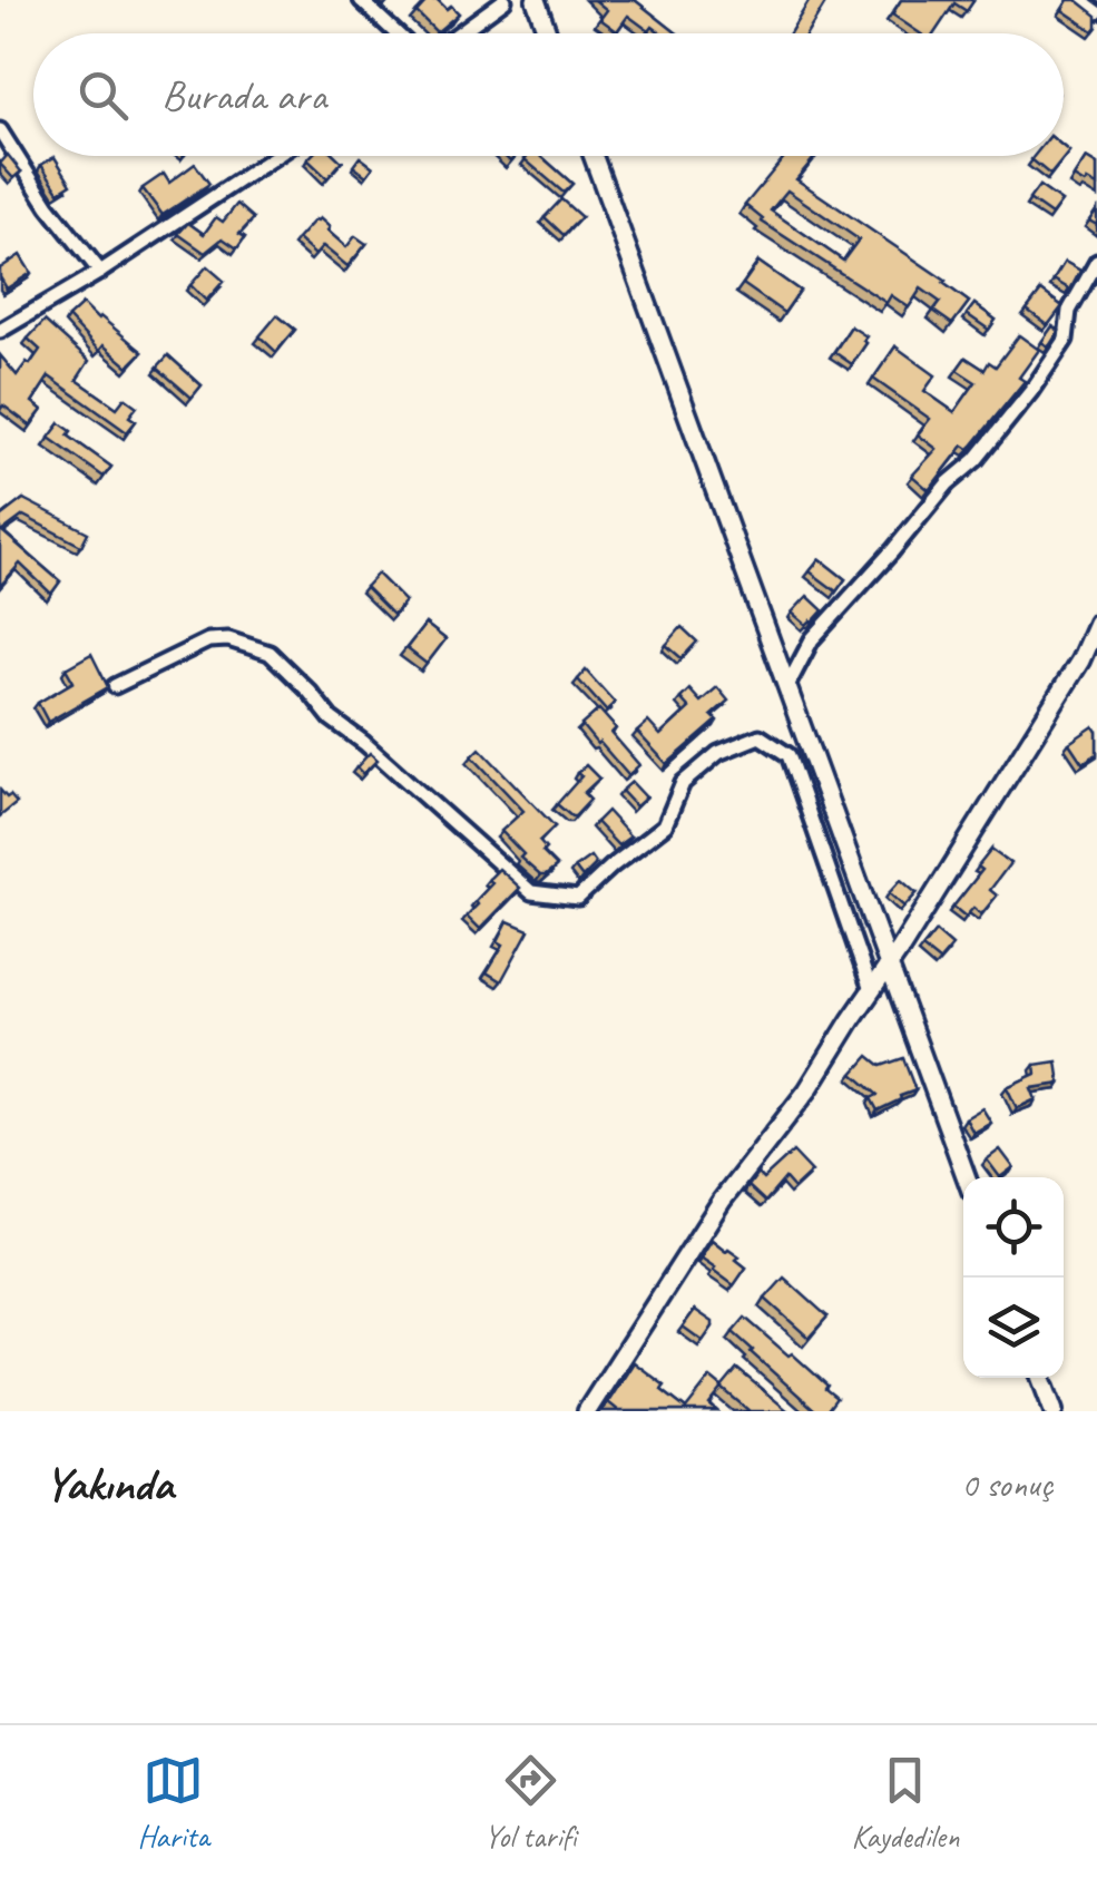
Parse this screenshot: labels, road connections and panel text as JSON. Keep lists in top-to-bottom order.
{
  "page": {
    "search": "Burada ara",
    "heading": ["Yakında", "0 sonuç"],
    "nav": ["Harita", "Yol tarifi", "Kaydedilen"]
  }
}
